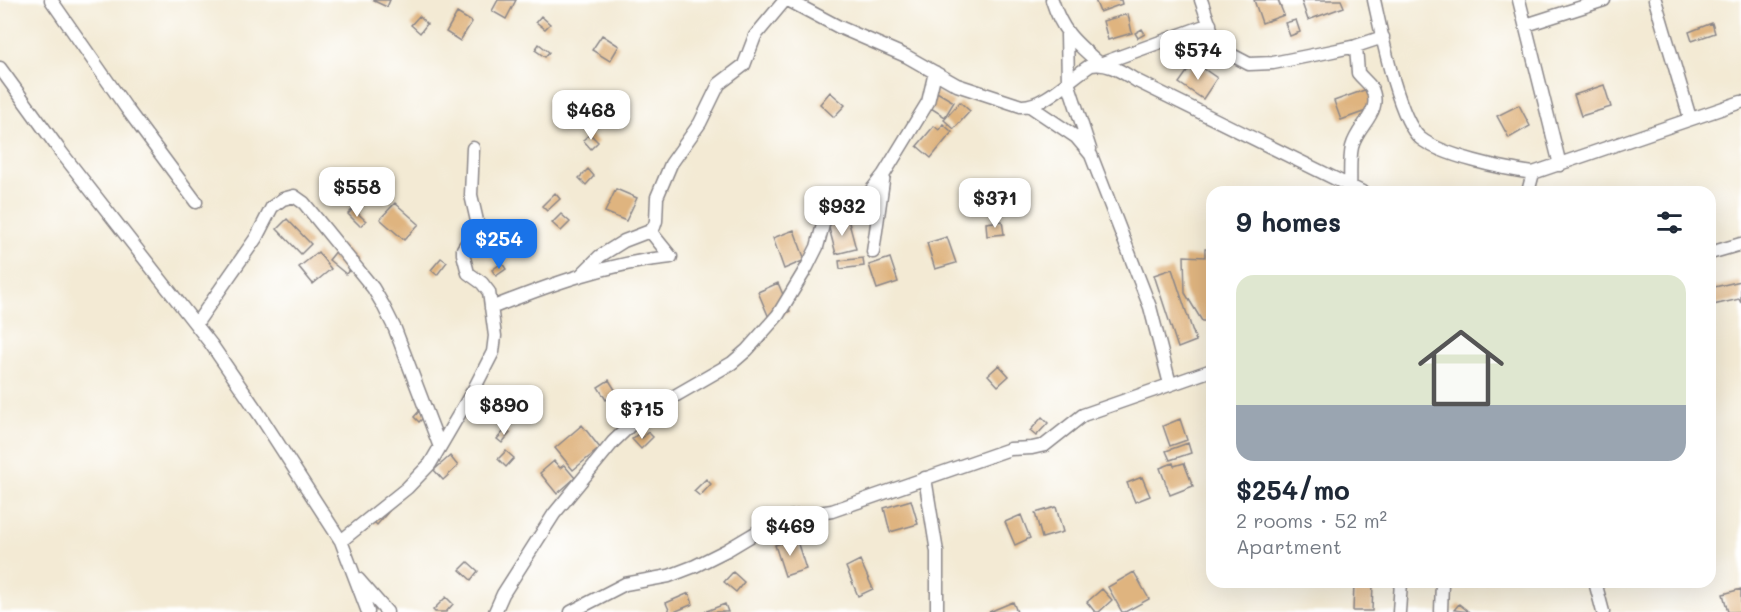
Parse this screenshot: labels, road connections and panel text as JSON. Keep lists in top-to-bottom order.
{
  "page": {
    "price": [
      "$574",
      "$468",
      "$558",
      "$371",
      "$932",
      "$254",
      "$890",
      "$715",
      "$469"
    ],
    "heading": "9 homes",
    "list": [
      {
        "name": "$254/mo",
        "note": "2 rooms · 52 m² · Apartment"
      }
    ]
  }
}
